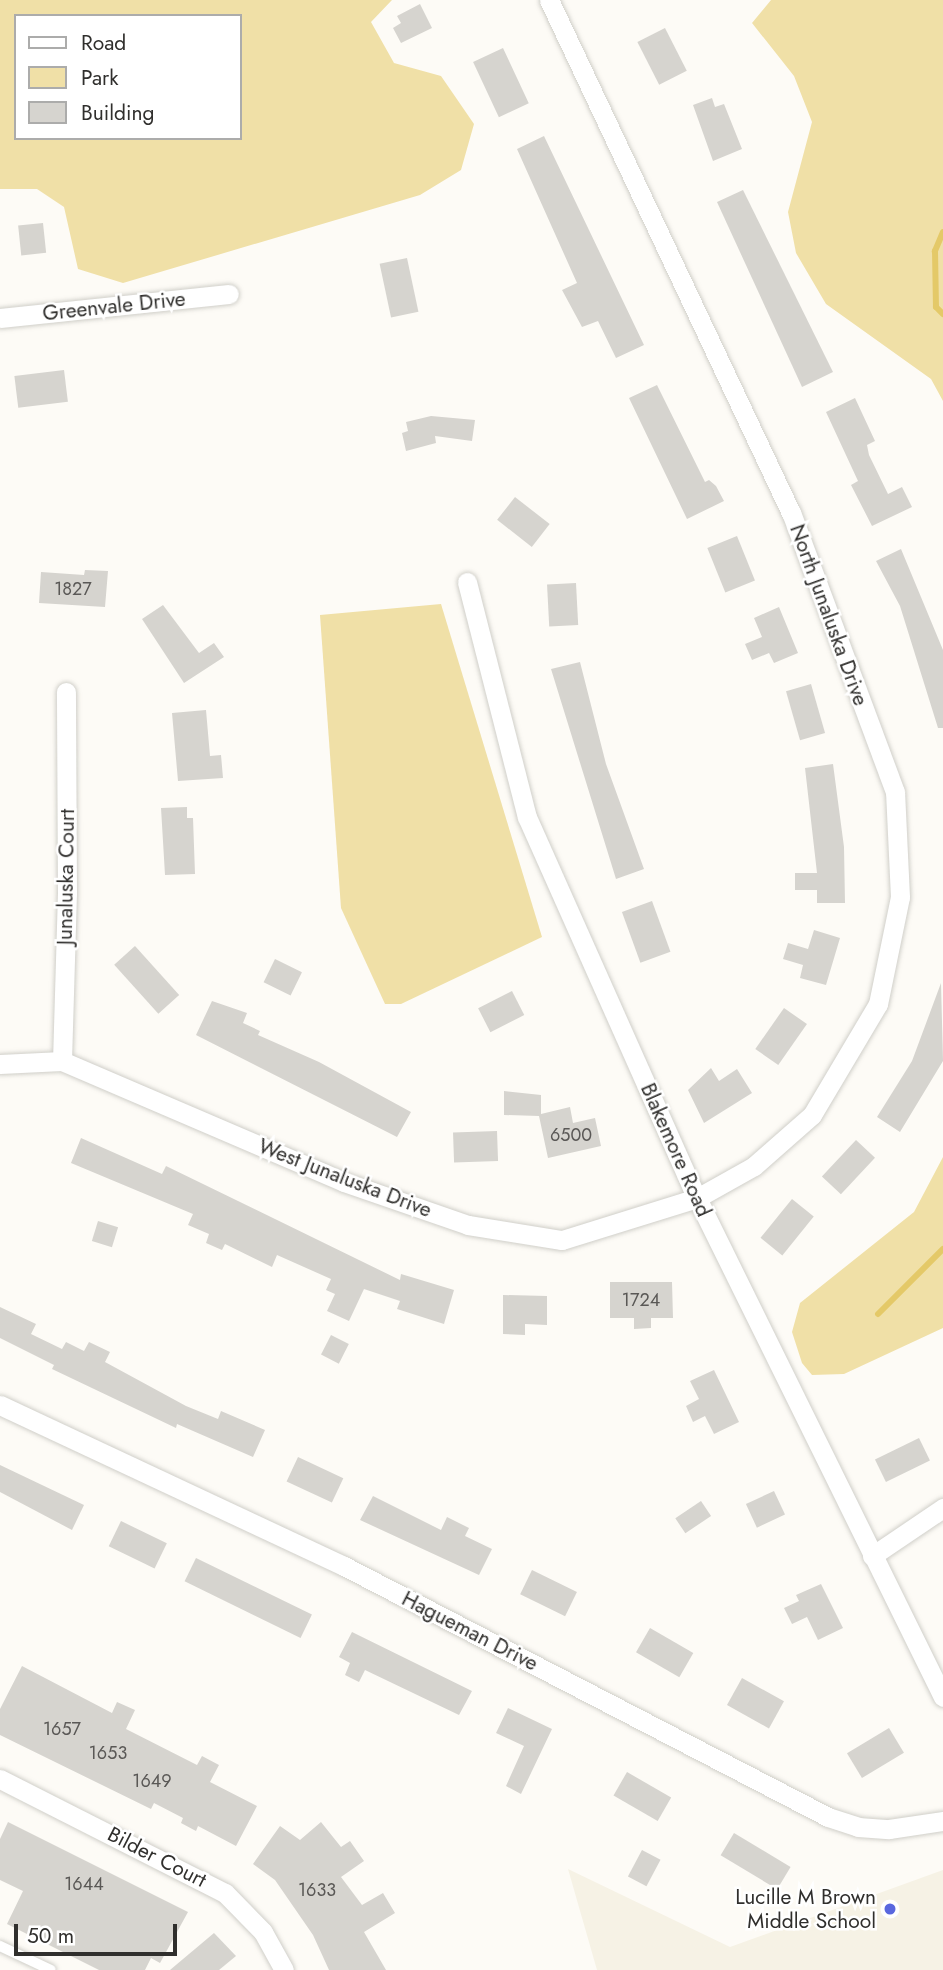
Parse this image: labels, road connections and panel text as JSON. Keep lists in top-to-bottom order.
{
  "streets": {
    "street": [
      "Greenvale Drive",
      "North Junaluska Drive",
      "Junaluska Court",
      "Blakemore Road",
      "West Junaluska Drive",
      "Hagueman Drive",
      "Bilder Court"
    ]
  },
  "crossings": [
    ["North Junaluska Drive", "Blakemore Road"],
    ["North Junaluska Drive", "West Junaluska Drive"],
    ["Junaluska Court", "West Junaluska Drive"],
    ["Blakemore Road", "West Junaluska Drive"]
  ],
  "places": ["Lucille M Brown Middle School"],
  "house_numbers": [
    "1827",
    "6500",
    "1724",
    "1657",
    "1653",
    "1649",
    "1644",
    "1633"
  ],
  "legend": ["Road", "Park", "Building"],
  "scale_bar": "50 m"
}
